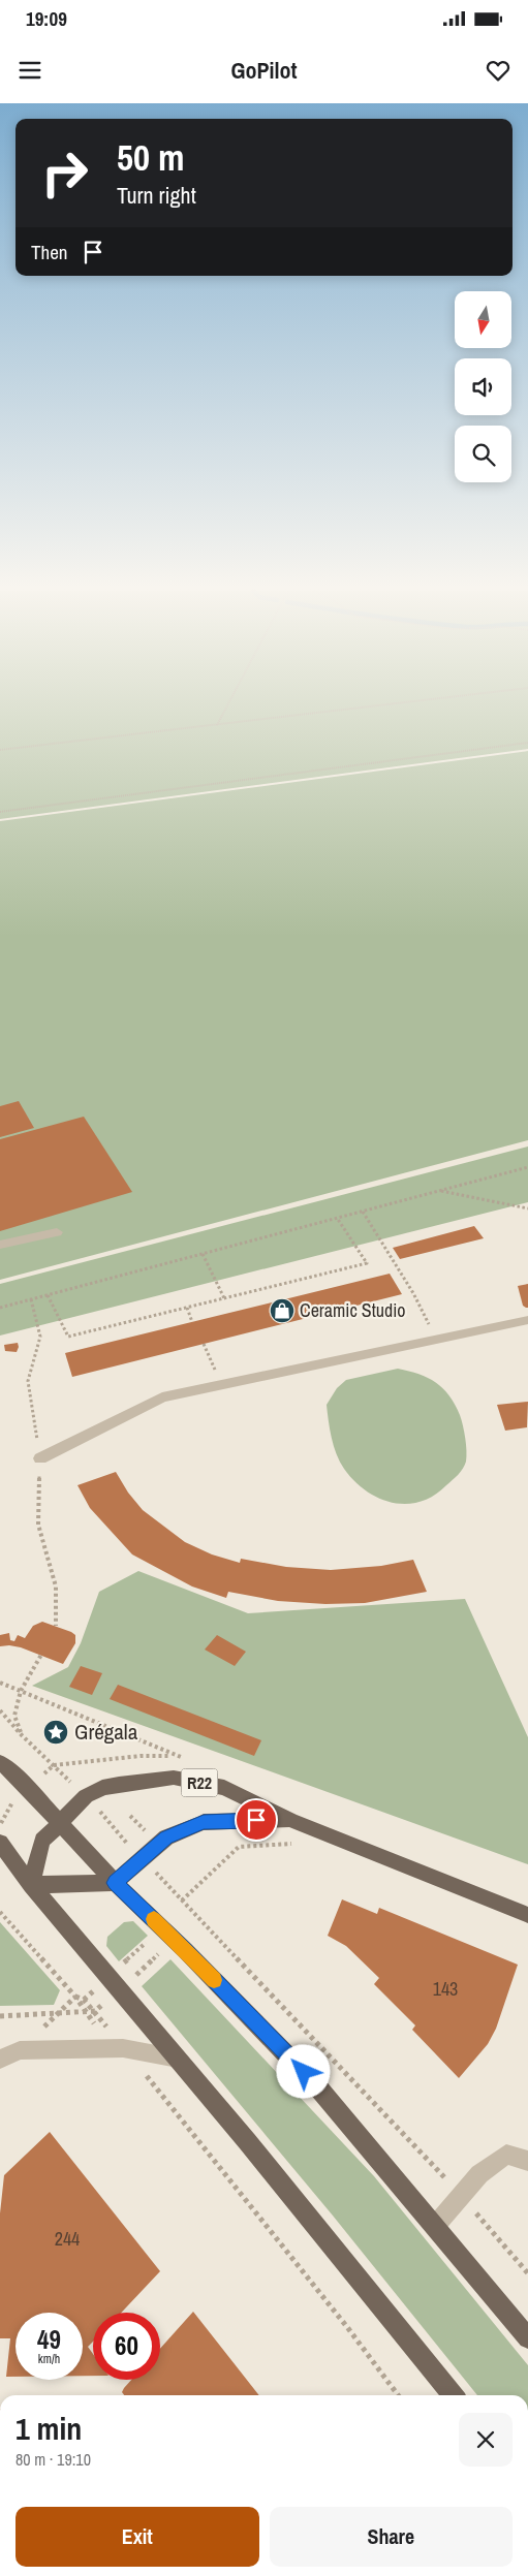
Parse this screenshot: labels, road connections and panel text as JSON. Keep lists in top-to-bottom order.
{
  "streets": {
    "main road": ["R22"]
  },
  "places": {
    "shop": ["Ceramic Studio"],
    "place": ["Grégala"]
  },
  "house_numbers": ["143", "244"],
  "north": "bottom",
  "page": {
    "status": "19:09",
    "header": "GoPilot",
    "turn": ["50 m", "Turn right"],
    "then": "Then",
    "speed": "49 km/h",
    "limit": "60",
    "heading": ["1 min", "80 m · 19:10"],
    "buttons": ["Exit", "Share"]
  }
}
